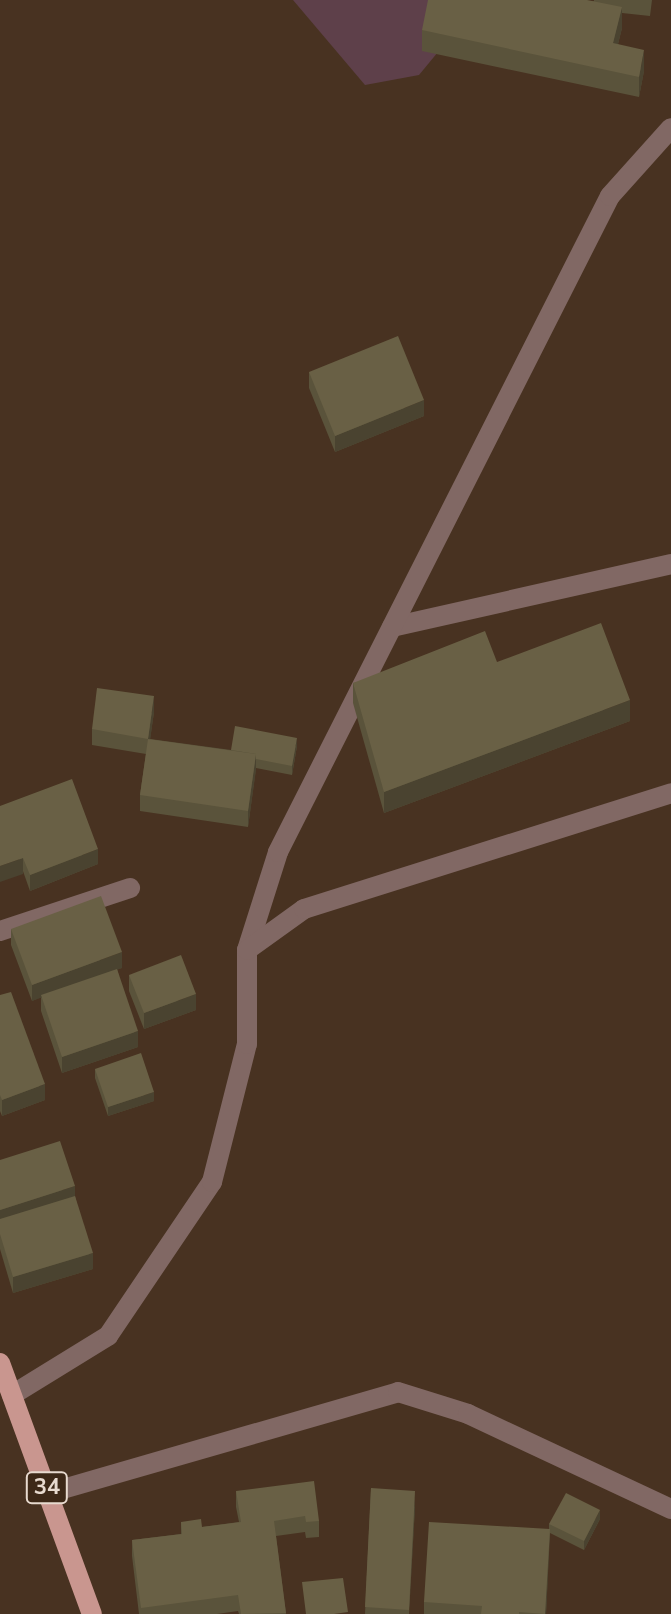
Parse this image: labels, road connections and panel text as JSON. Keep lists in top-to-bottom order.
{
  "streets": {
    "main road": ["34"]
  }
}
